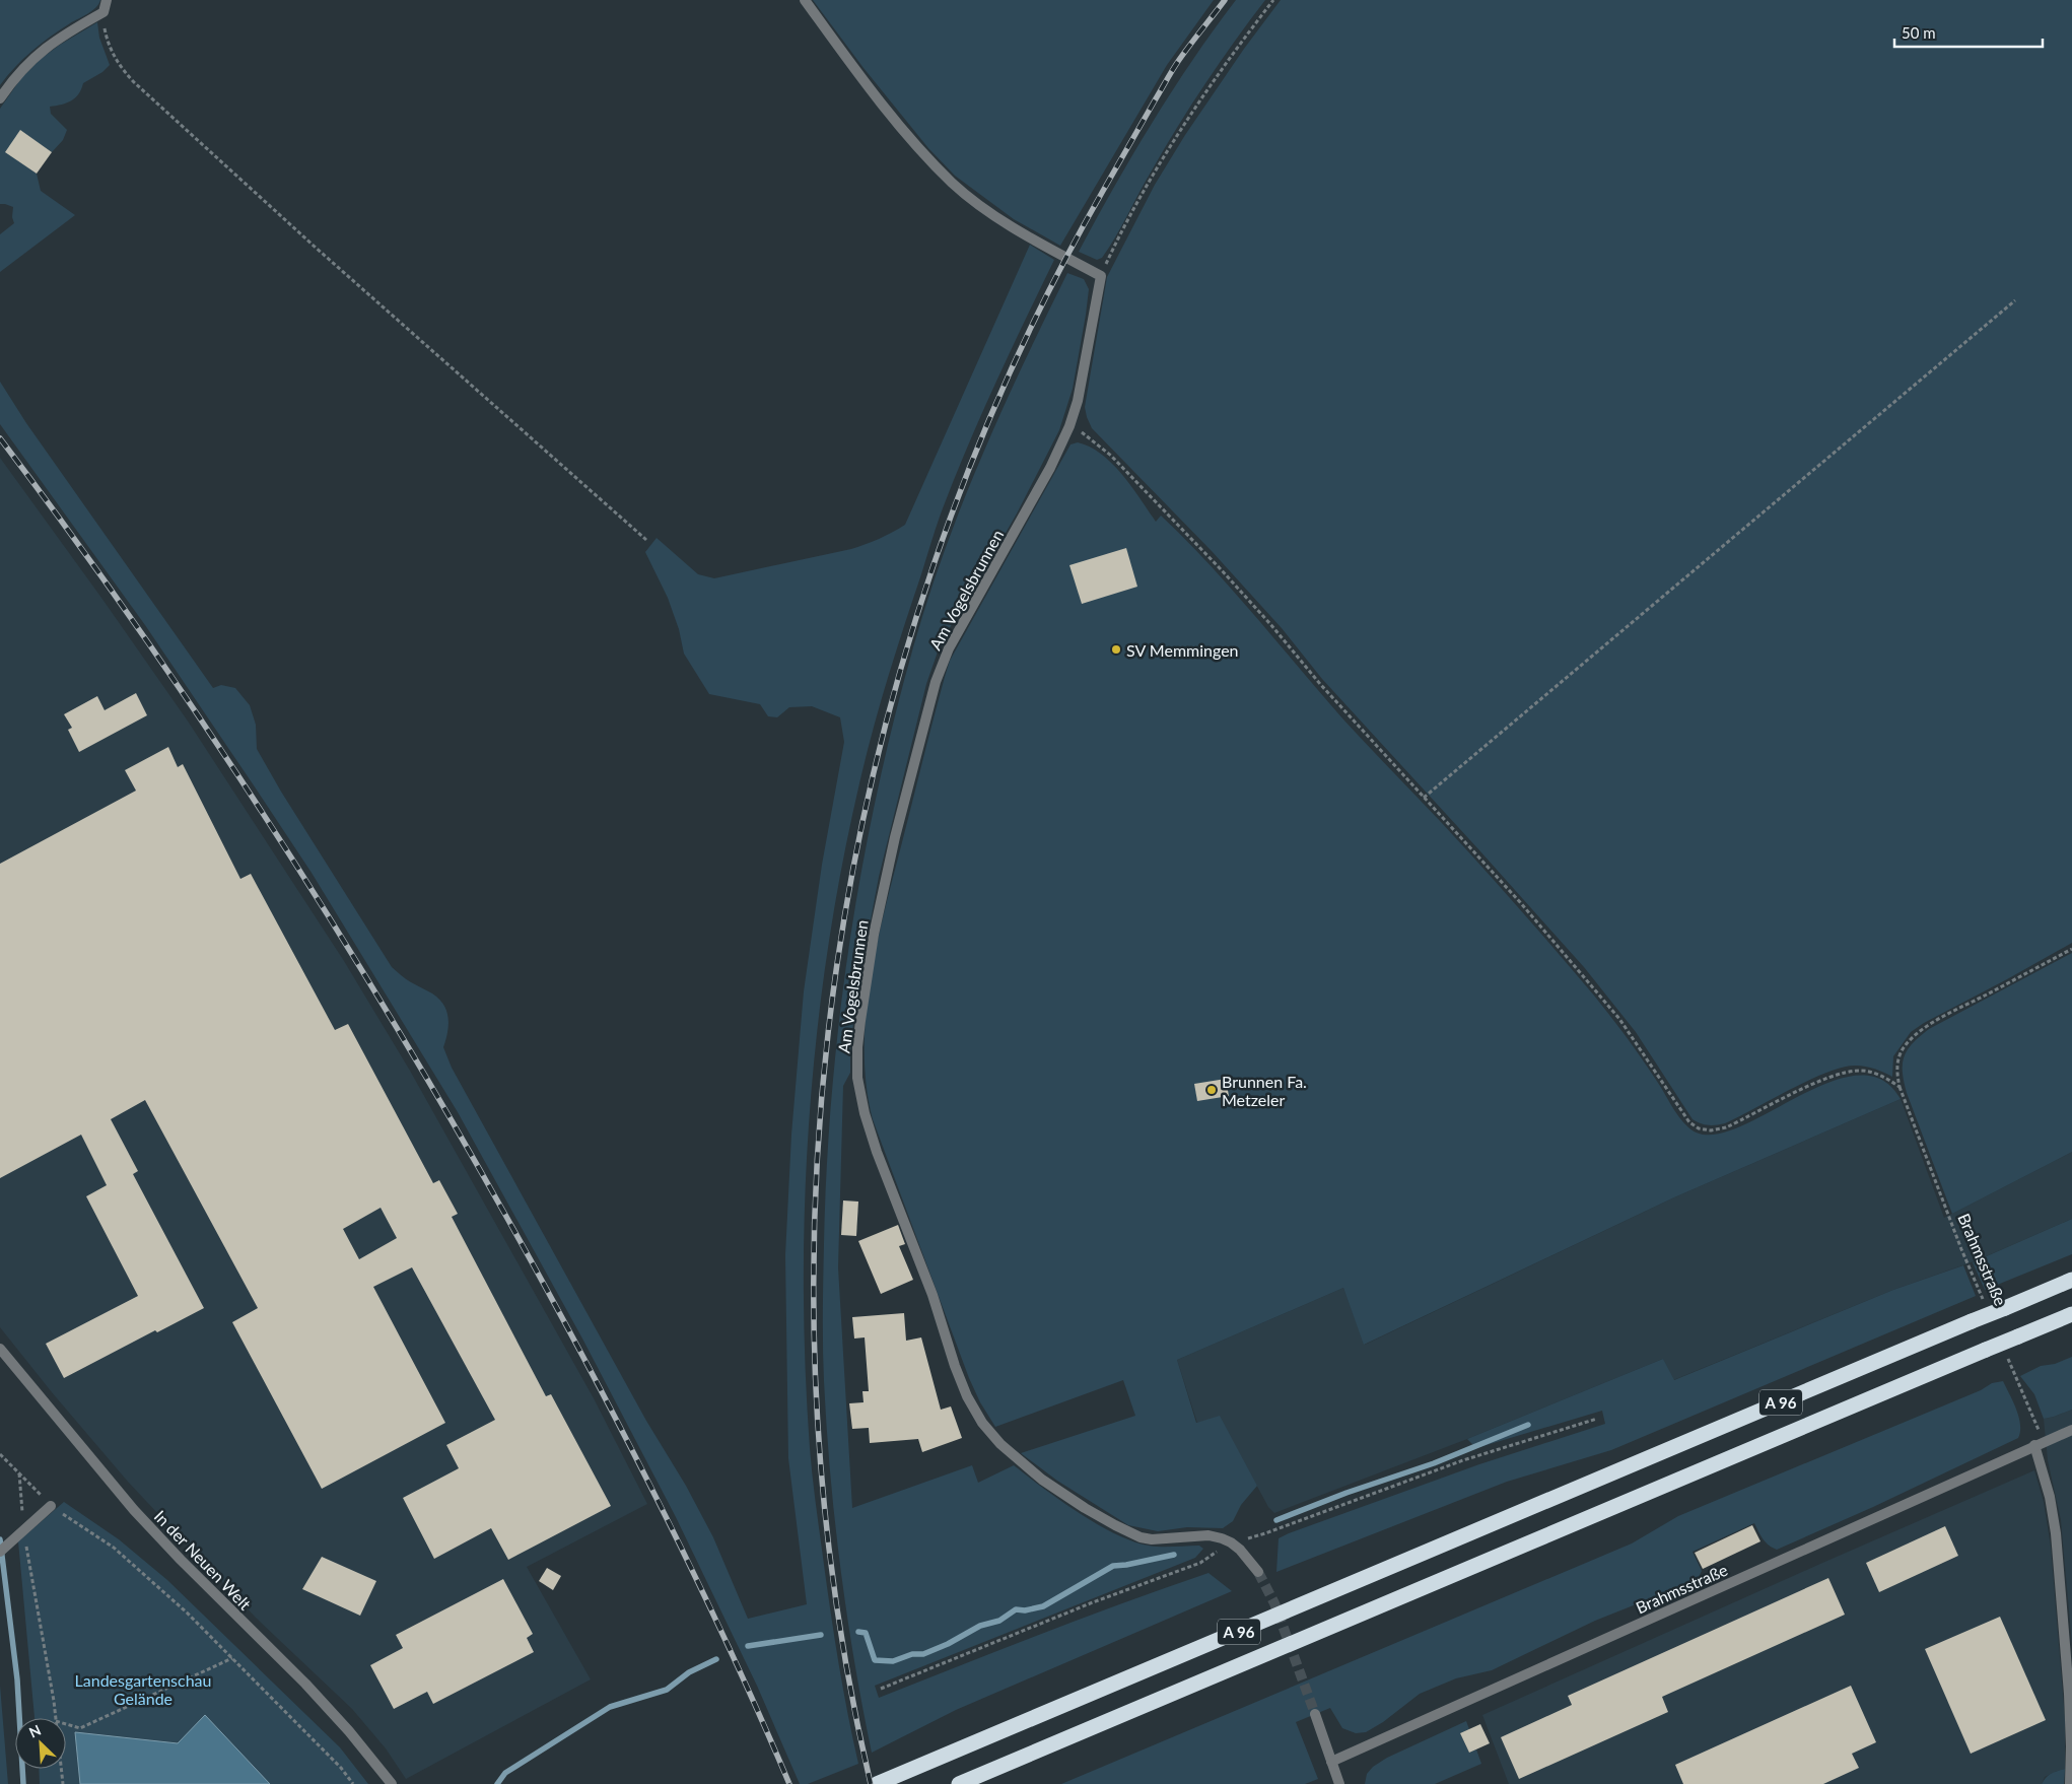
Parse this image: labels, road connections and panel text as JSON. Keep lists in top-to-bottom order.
{
  "streets": {
    "highway": ["A 96"],
    "street": ["Am Vogelsbrunnen", "Brahmsstraße", "In der Neuen Welt"]
  },
  "parks": ["Landesgartenschau Gelände"],
  "places": ["SV Memmingen", "Brunnen Fa. Metzeler"],
  "scale_bar": "50 m",
  "north": "top left"
}
